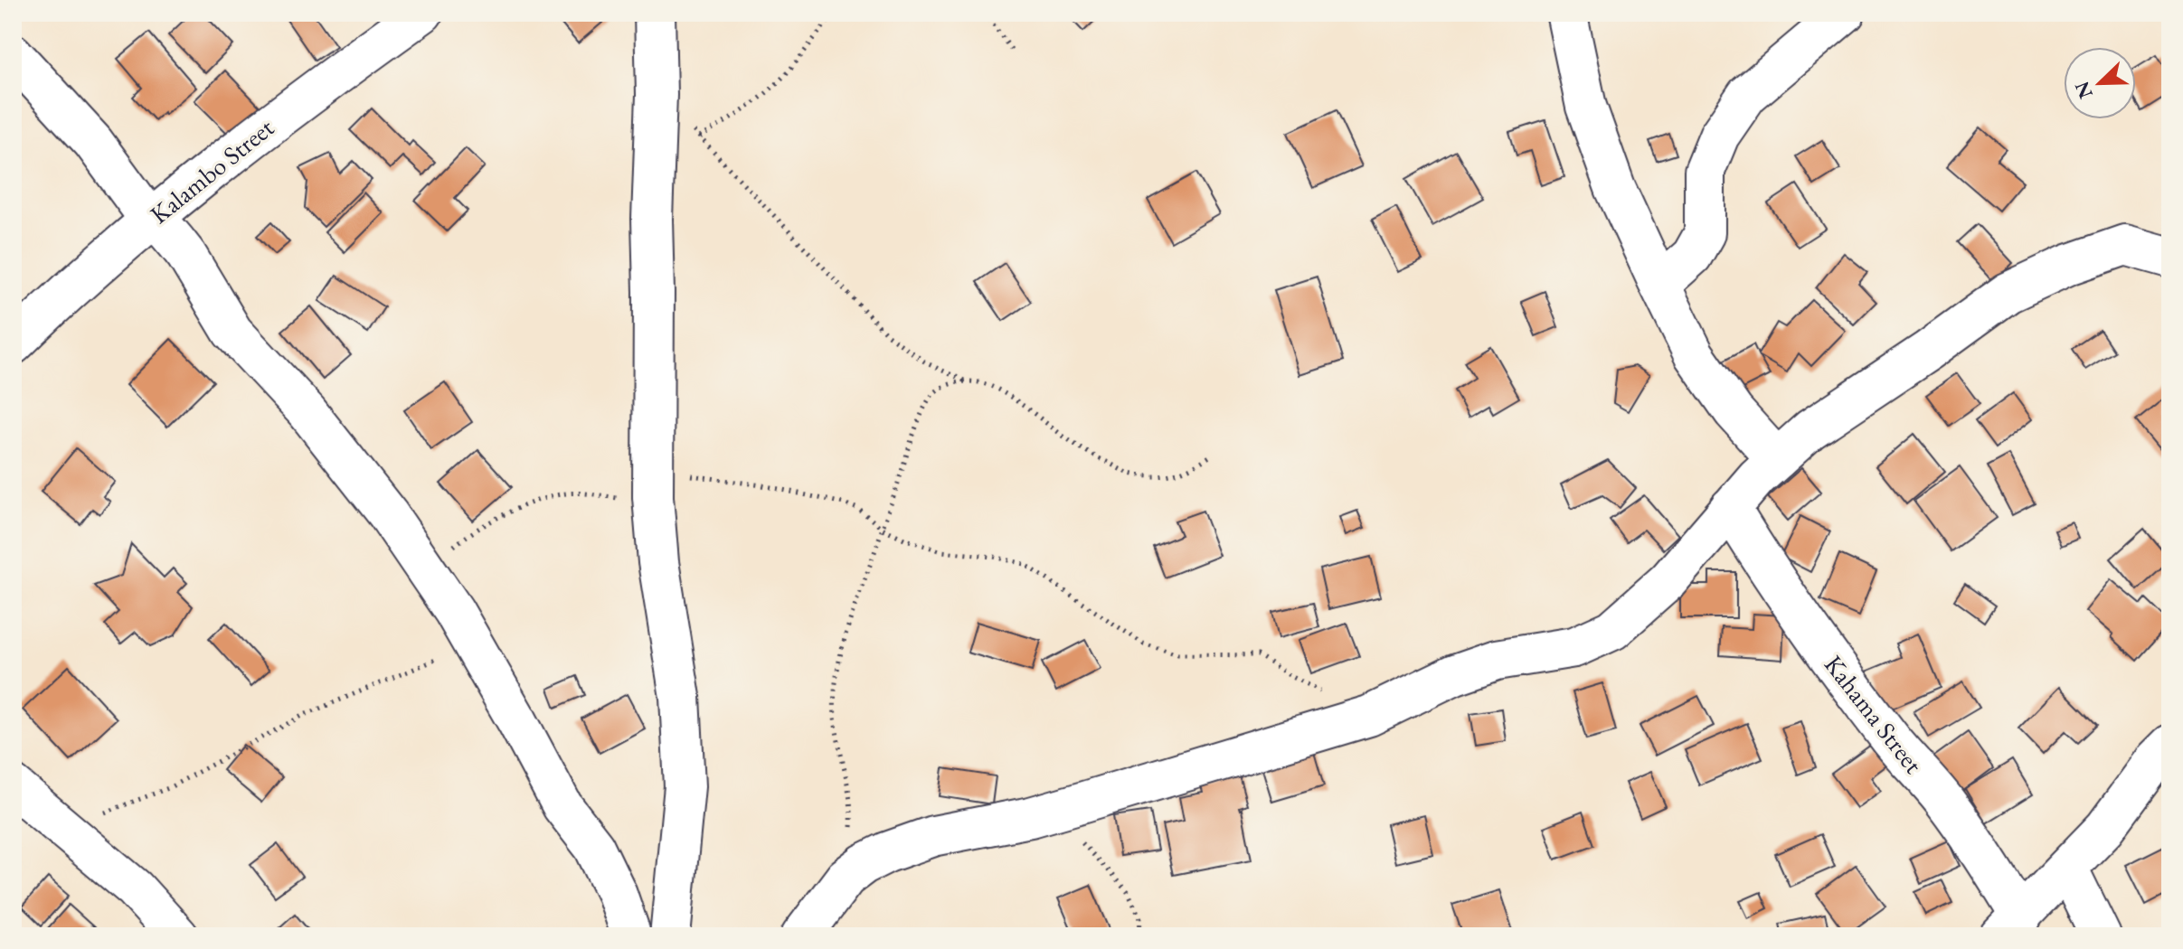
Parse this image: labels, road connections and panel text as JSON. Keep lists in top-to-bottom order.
{
  "streets": {
    "street": ["Kalambo Street", "Kahama Street"]
  },
  "north": "bottom left"
}
